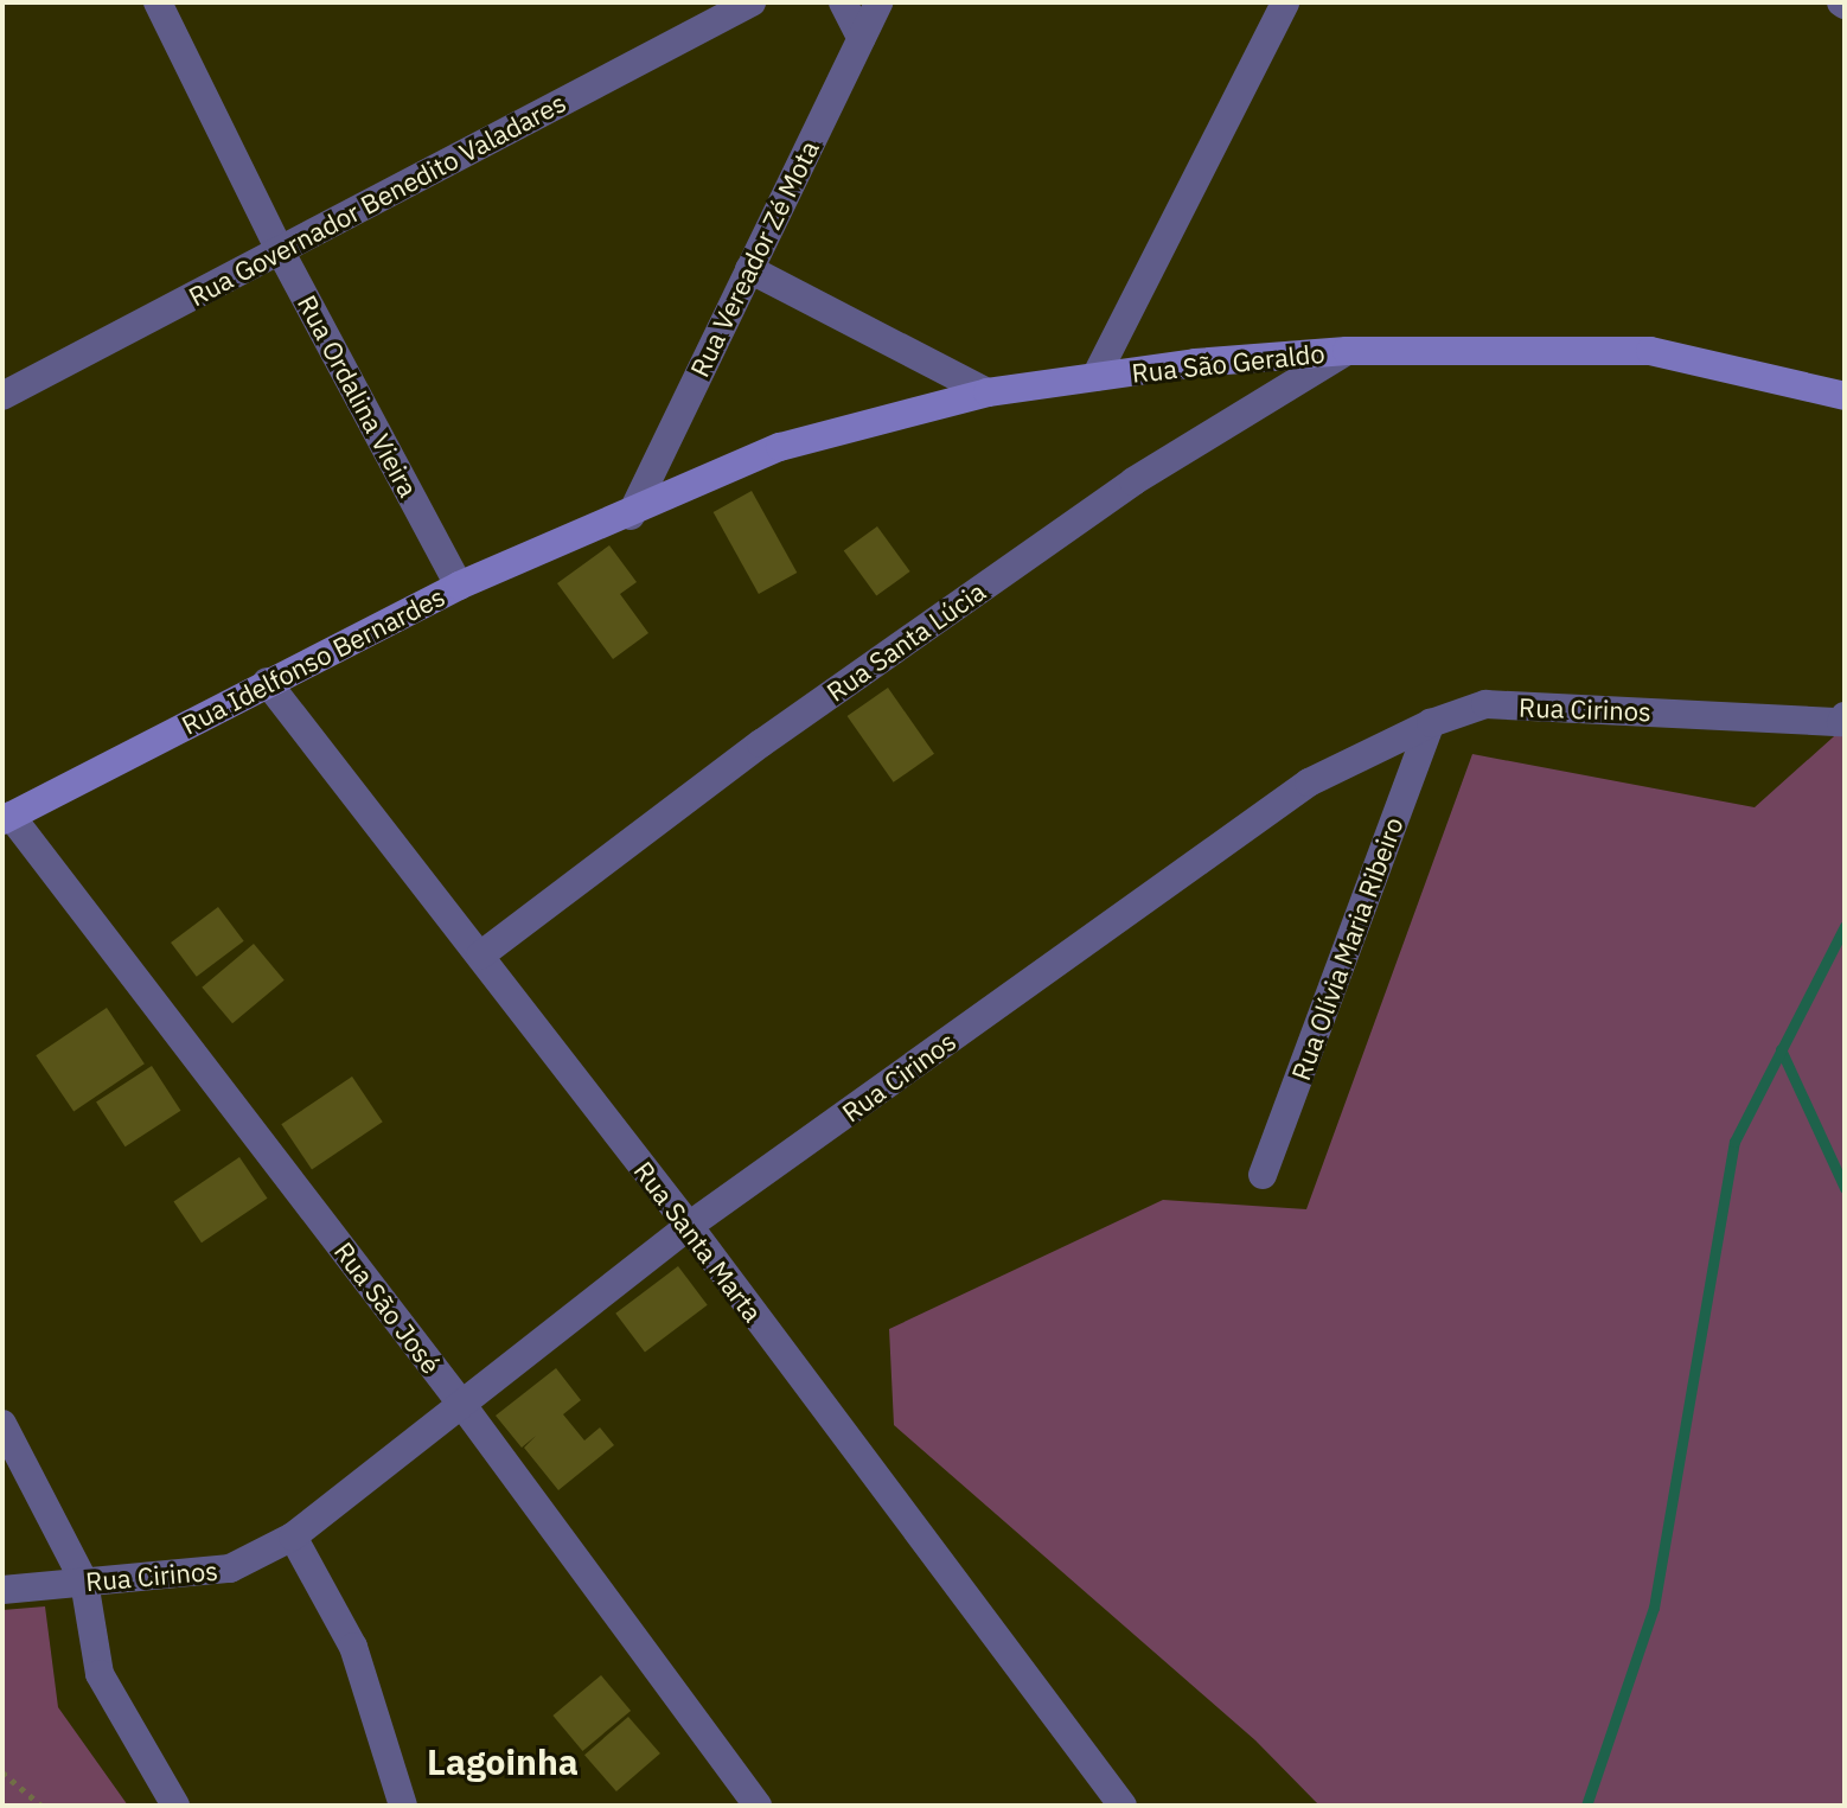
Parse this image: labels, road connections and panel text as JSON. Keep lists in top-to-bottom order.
{
  "streets": {
    "street": [
      "Rua Governador Benedito Valadares",
      "Rua Vereador Zé Mota",
      "Rua São Geraldo",
      "Rua Ordalina Vieira",
      "Rua Santa Lúcia",
      "Rua Idelfonso Bernardes",
      "Rua Cirinos",
      "Rua Olívia Maria Ribeiro",
      "Rua Santa Marta",
      "Rua São José"
    ]
  },
  "crossings": [
    ["Rua Governador Benedito Valadares", "Rua Ordalina Vieira"],
    ["Rua Vereador Zé Mota", "Rua São Geraldo"],
    ["Rua Vereador Zé Mota", "Rua Idelfonso Bernardes"],
    ["Rua São Geraldo", "Rua Santa Lúcia"],
    ["Rua São Geraldo", "Rua Idelfonso Bernardes"],
    ["Rua Ordalina Vieira", "Rua Idelfonso Bernardes"],
    ["Rua Santa Lúcia", "Rua Santa Marta"],
    ["Rua Idelfonso Bernardes", "Rua Santa Marta"],
    ["Rua Idelfonso Bernardes", "Rua São José"],
    ["Rua Cirinos", "Rua Olívia Maria Ribeiro"],
    ["Rua Cirinos", "Rua Santa Marta"],
    ["Rua Cirinos", "Rua São José"]
  ],
  "districts": ["Lagoinha"]
}
